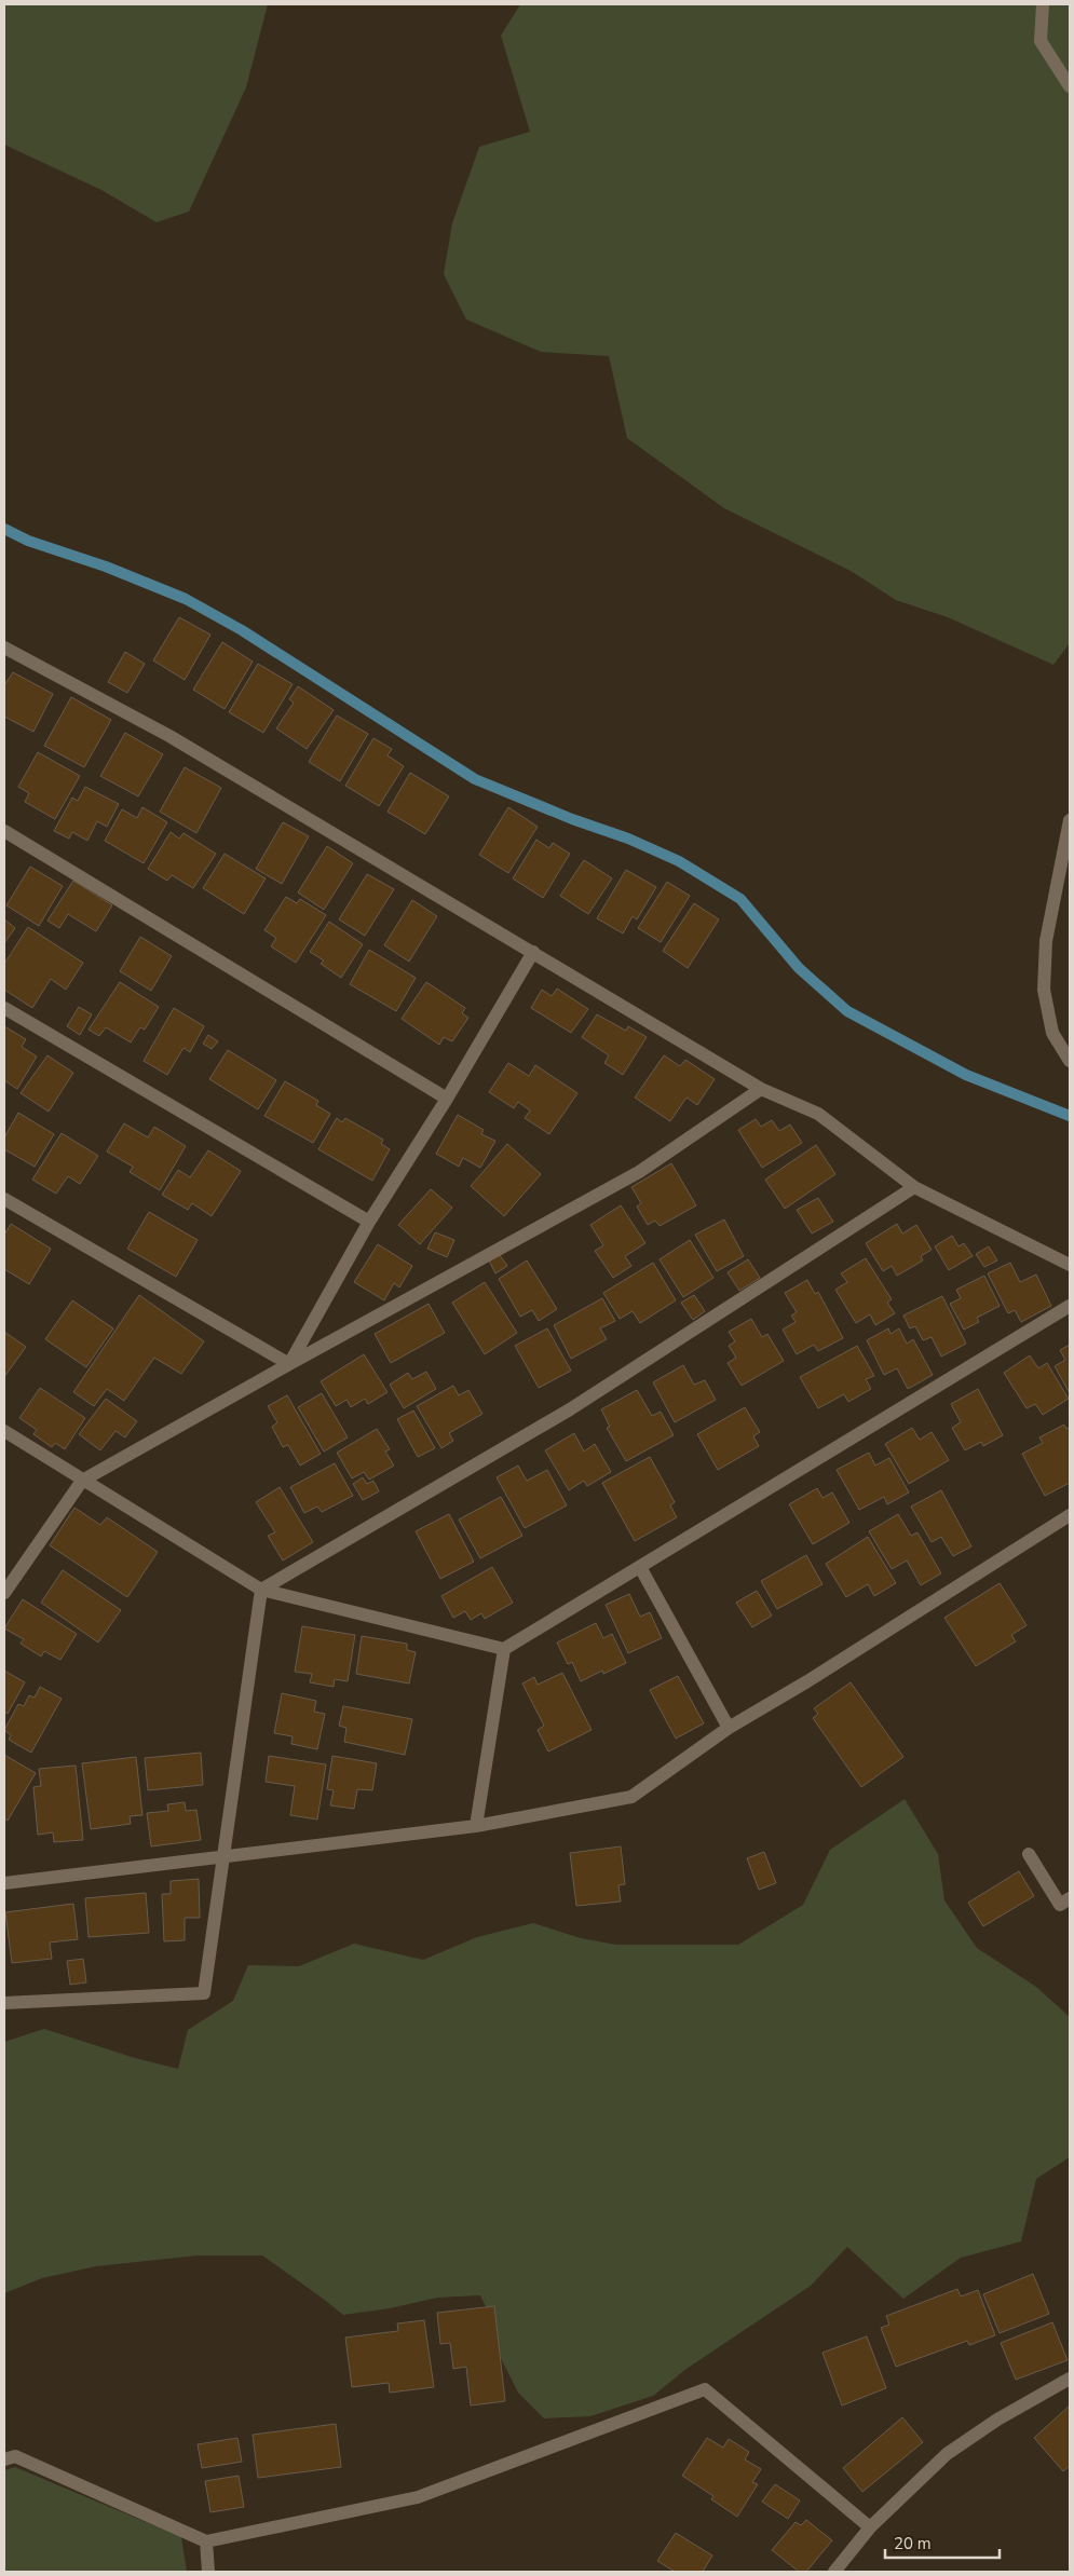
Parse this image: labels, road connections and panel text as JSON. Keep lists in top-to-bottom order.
{
  "scale_bar": "20 m"
}
